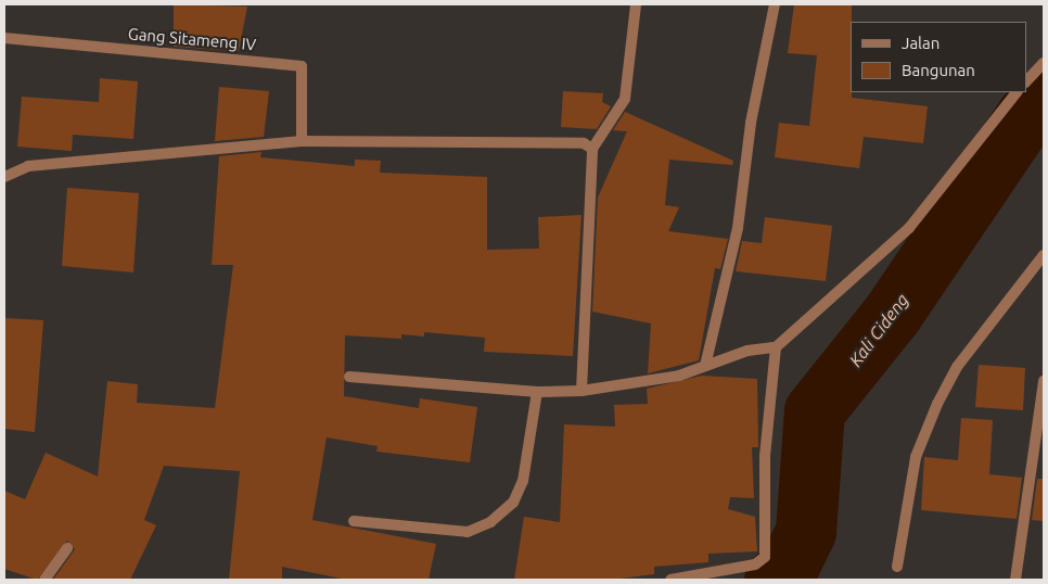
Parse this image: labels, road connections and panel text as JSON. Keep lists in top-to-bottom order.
{
  "streets": {
    "street": ["Gang Sitameng IV"]
  },
  "water": ["Kali Cideng"],
  "legend": ["Jalan", "Bangunan"]
}
